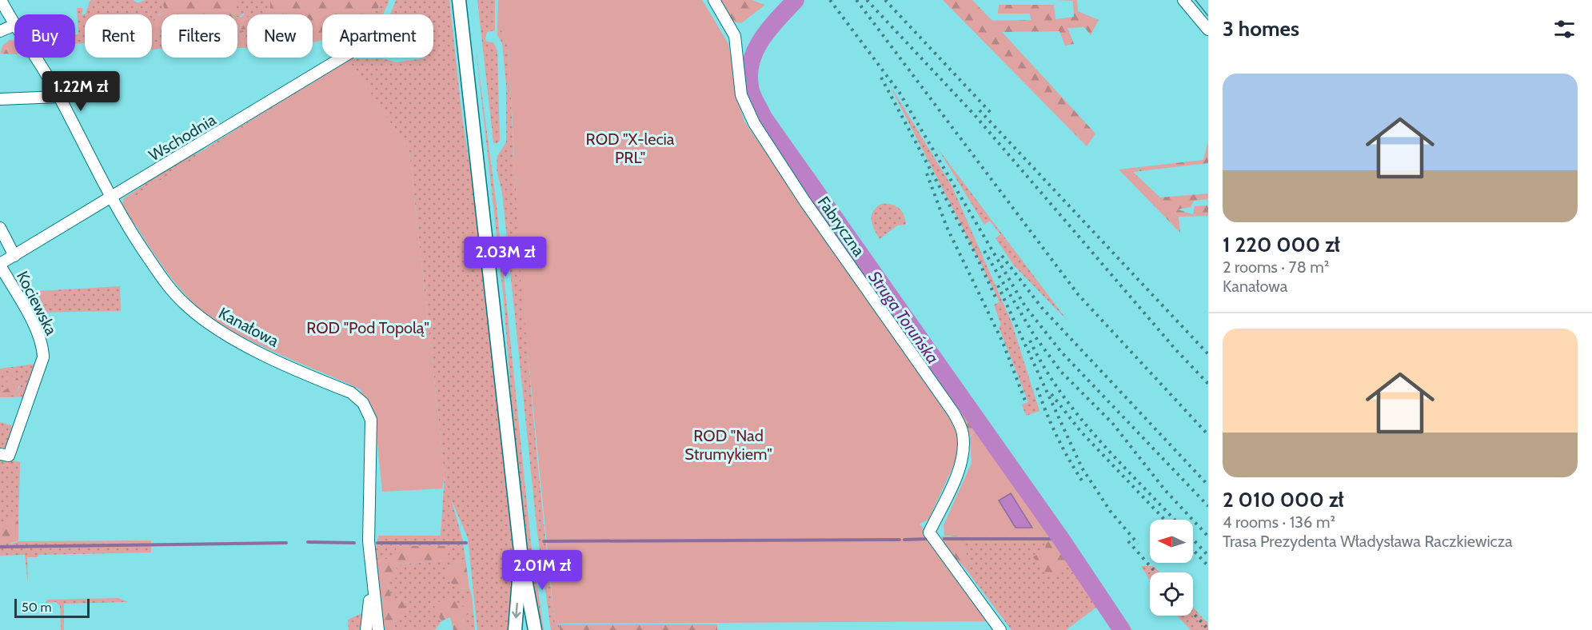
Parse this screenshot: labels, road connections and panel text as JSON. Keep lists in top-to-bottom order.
{
  "streets": {
    "street": [
      "Wschodnia",
      "Fabryczna",
      "Kociewska",
      "Kanałowa"
    ]
  },
  "crossings": [
    ["Wschodnia", "Kociewska"],
    ["Wschodnia", "Kanałowa"]
  ],
  "water": ["Struga Toruńska"],
  "parks": ["ROD \"X-lecia PRL\"", "ROD \"Pod Topolą\"", "ROD \"Nad Strumykiem\""],
  "scale_bar": "50 m",
  "north": "left",
  "page": {
    "heading": "3 homes",
    "chip": [
      "Buy",
      "Rent",
      "Filters",
      "New",
      "Apartment"
    ],
    "list": [
      {
        "name": "1 220 000 zł",
        "note": "2 rooms · 78 m² · Kanałowa"
      },
      {
        "name": "2 010 000 zł",
        "note": "4 rooms · 136 m² · Trasa Prezydenta Władysława Raczkiewicza"
      }
    ],
    "price": ["1.22M zł", "2.03M zł", "2.01M zł"],
    "scale": "50 m"
  }
}
